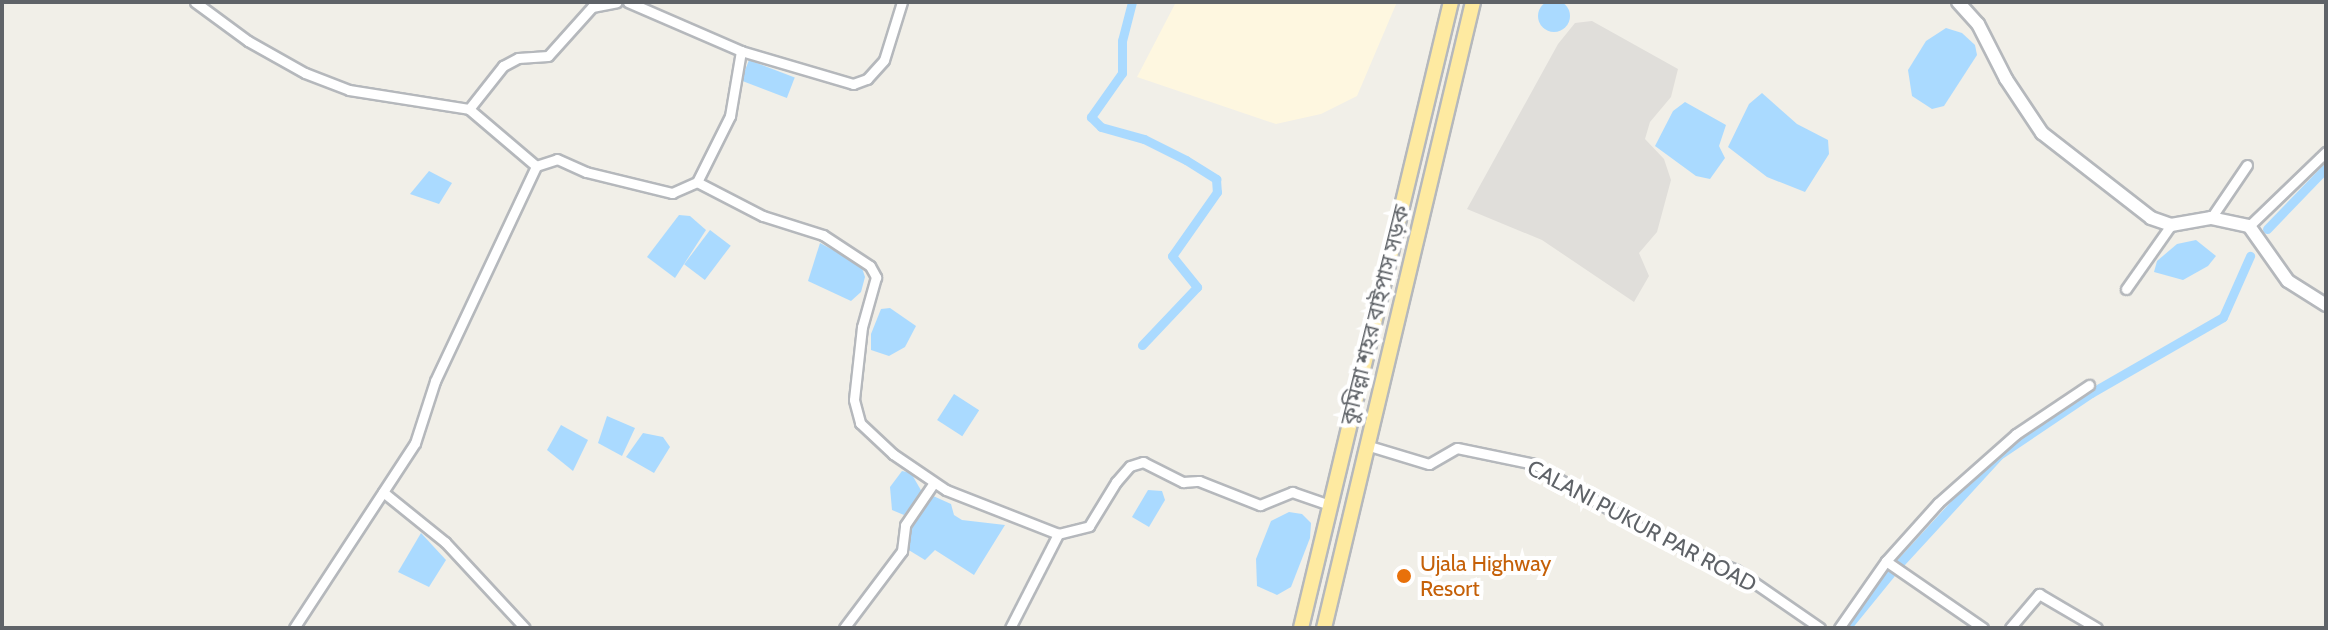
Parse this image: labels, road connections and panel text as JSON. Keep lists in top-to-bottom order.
{
  "streets": {
    "highway": ["কুমিল্লা শহর বাইপাস সড়ক"],
    "street": ["CALANI PUKUR PAR ROAD"]
  },
  "places": ["Ujala Highway Resort"]
}
